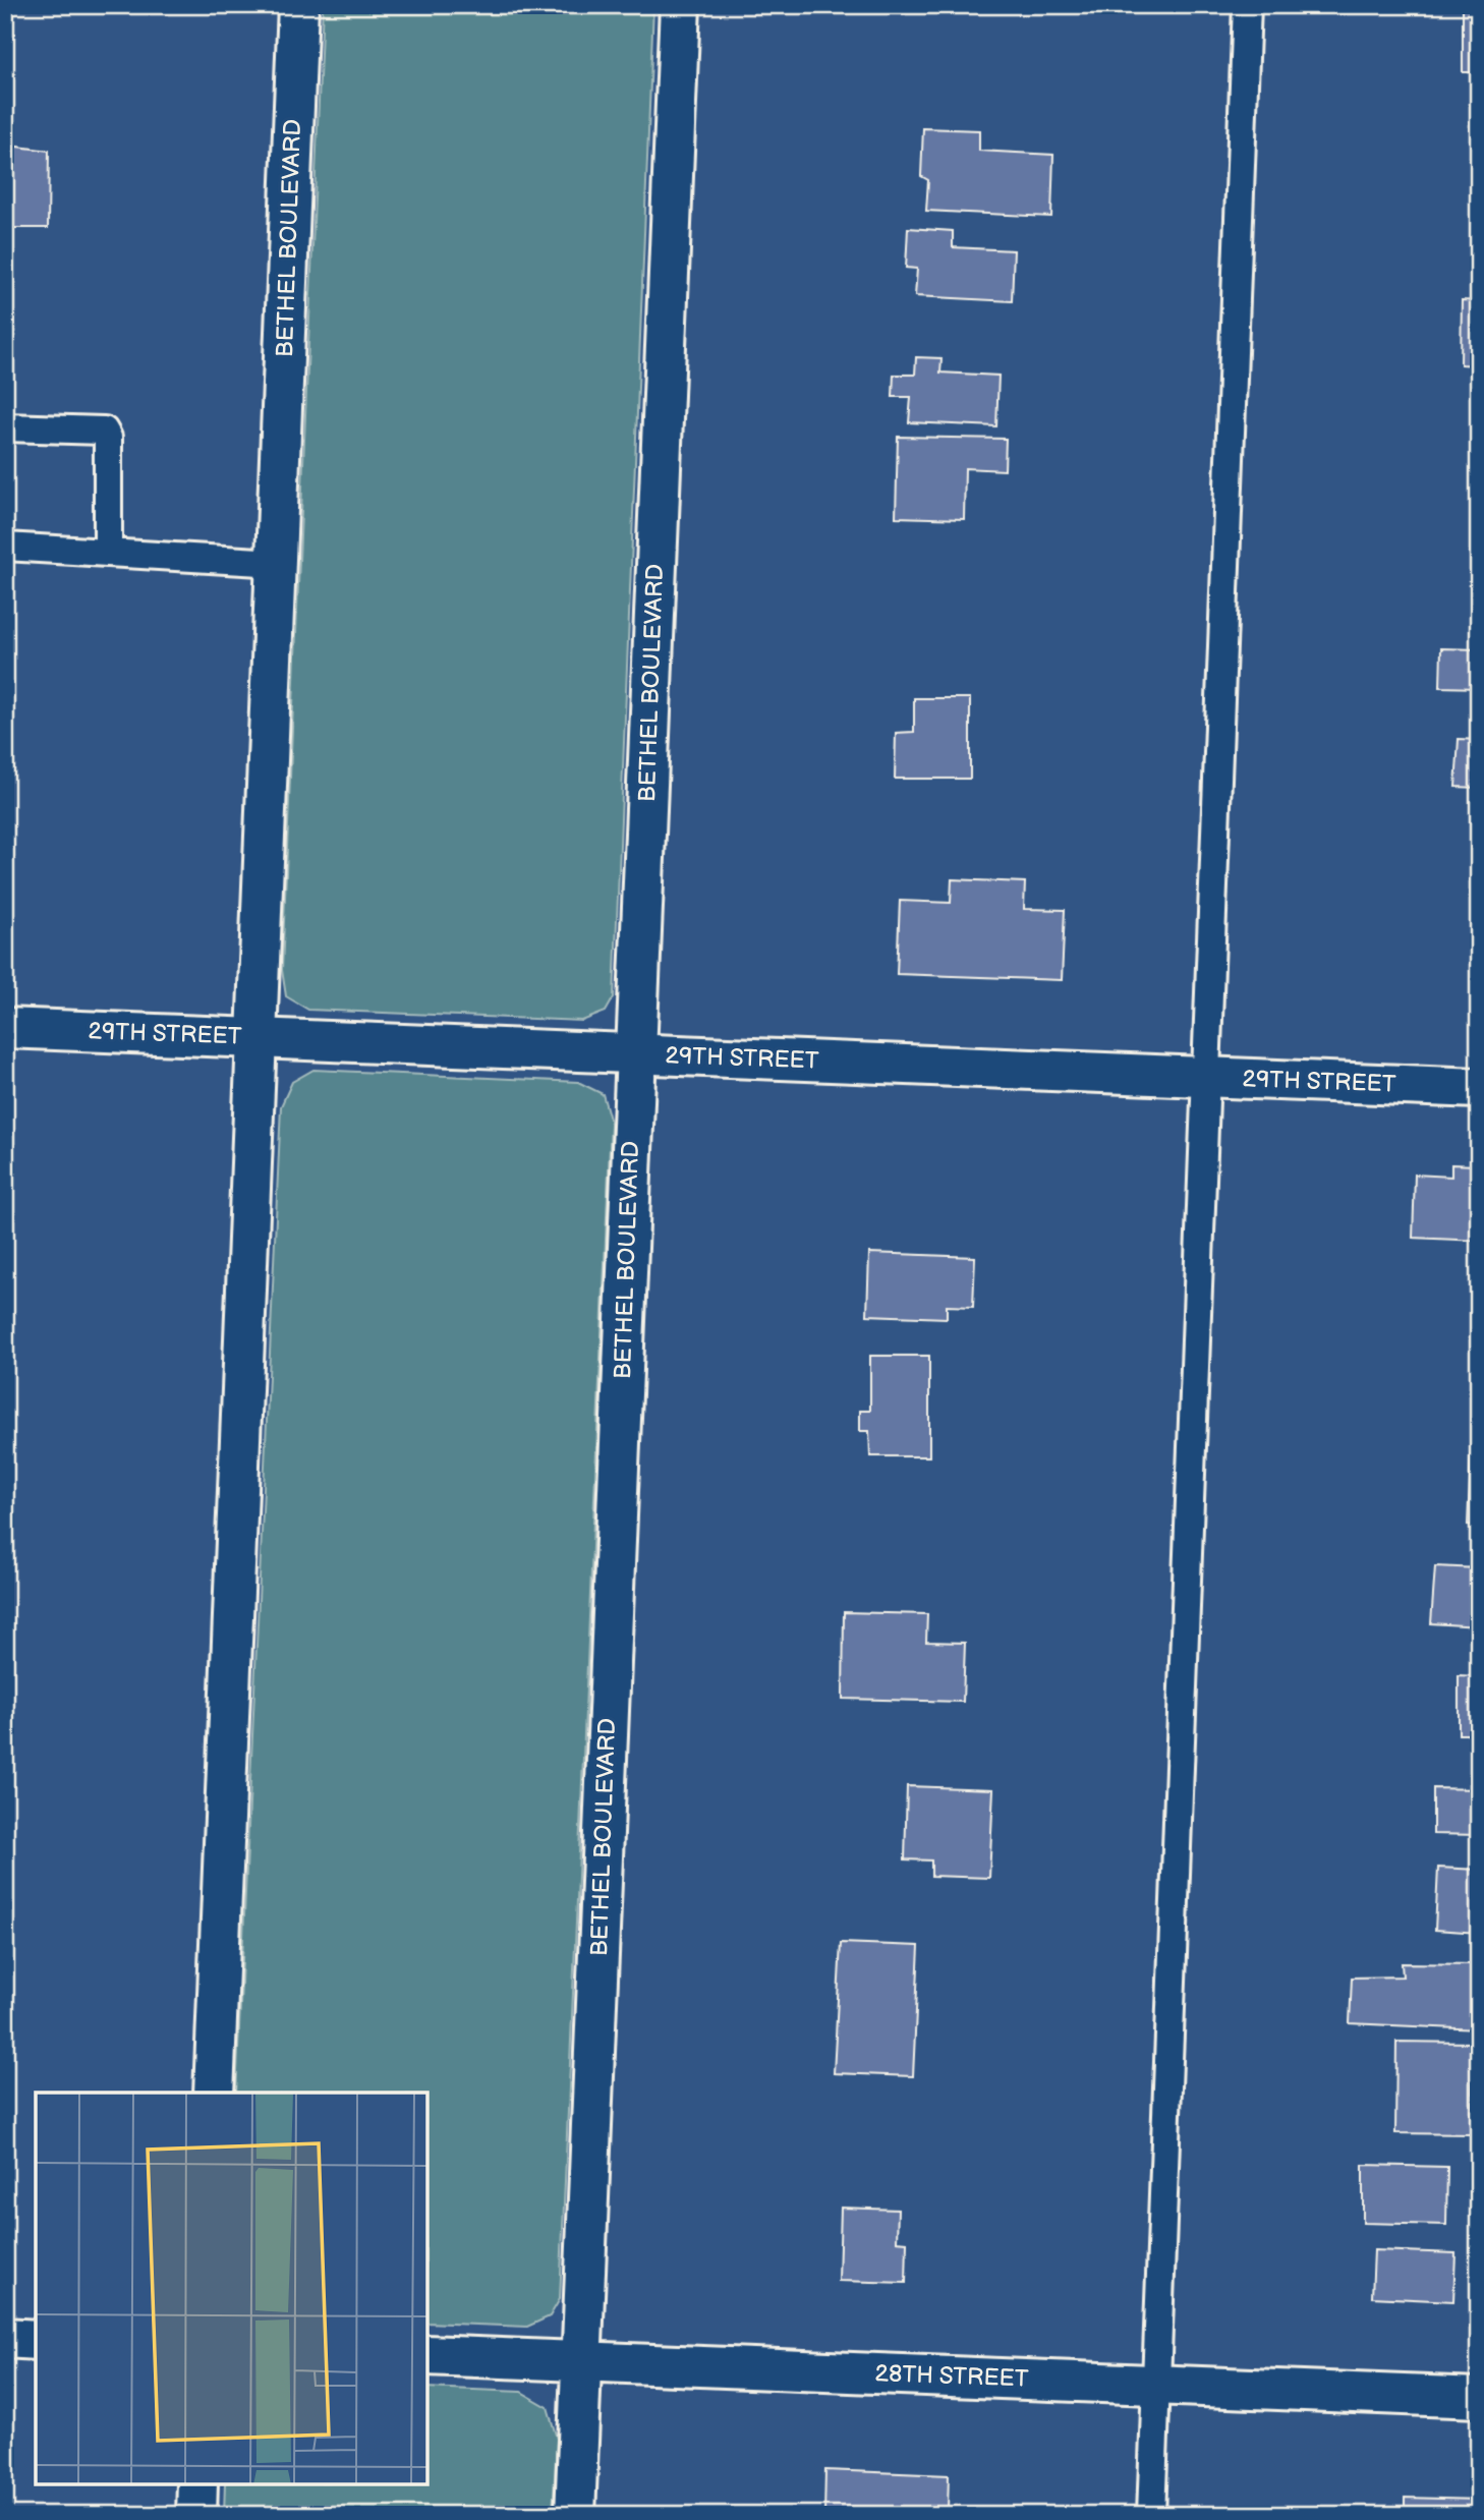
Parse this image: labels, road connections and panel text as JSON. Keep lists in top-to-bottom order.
{
  "streets": {
    "street": ["BETHEL BOULEVARD", "29TH STREET", "28TH STREET"]
  },
  "crossings": [
    ["BETHEL BOULEVARD", "29TH STREET"],
    ["BETHEL BOULEVARD", "28TH STREET"]
  ]
}
